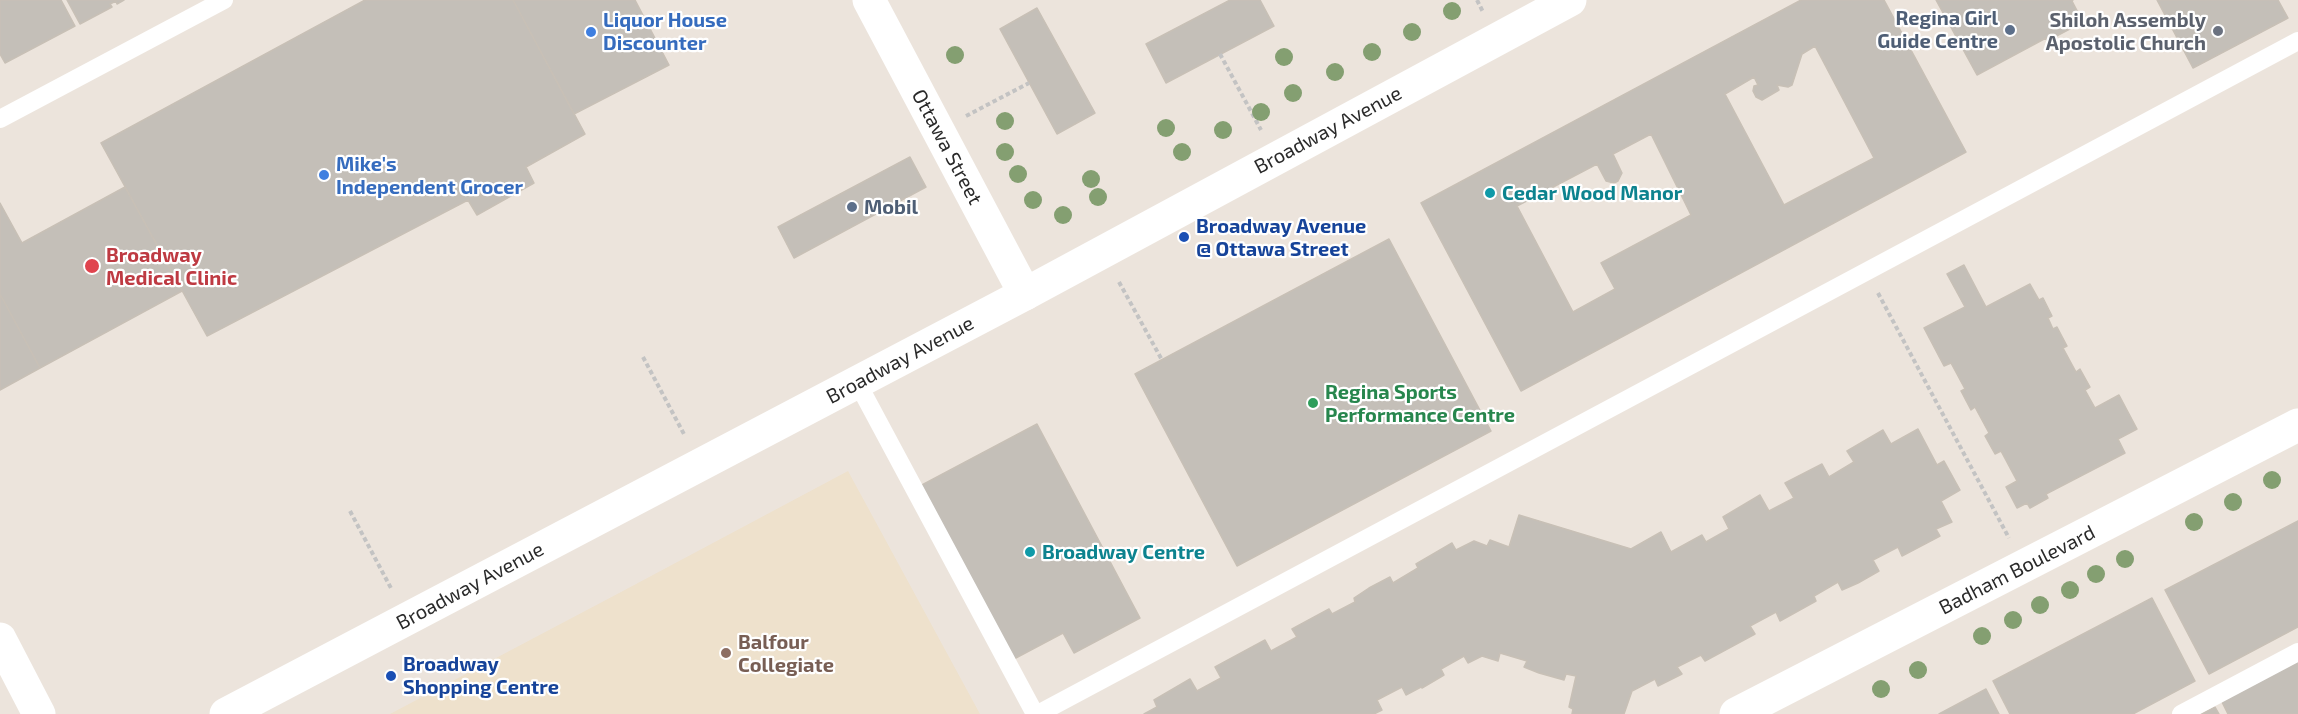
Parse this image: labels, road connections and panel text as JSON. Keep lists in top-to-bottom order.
{
  "streets": {
    "street": ["Broadway Avenue", "Ottawa Street", "Badham Boulevard"]
  },
  "crossings": [
    ["Broadway Avenue", "Ottawa Street"]
  ],
  "places": [
    "Regina Girl Guide Centre",
    "Shiloh Assembly Apostolic Church",
    "Liquor House Discounter",
    "Mike's Independent Grocer",
    "Cedar Wood Manor",
    "Mobil",
    "Broadway Avenue @ Ottawa Street",
    "Broadway Medical Clinic",
    "Regina Sports Performance Centre",
    "Broadway Centre",
    "Balfour Collegiate",
    "Broadway Shopping Centre"
  ]
}
